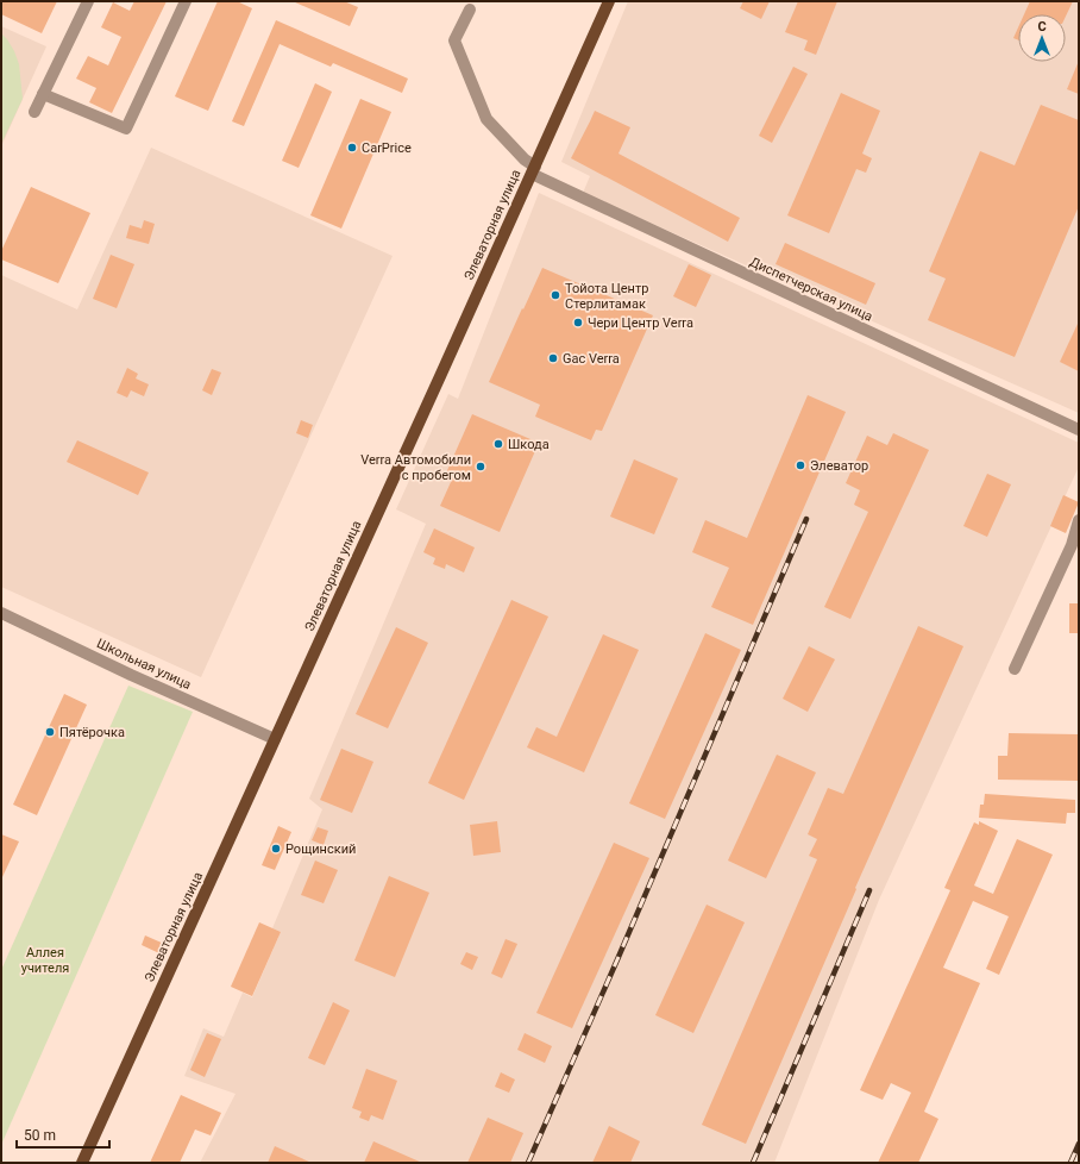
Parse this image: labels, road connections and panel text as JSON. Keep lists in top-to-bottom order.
{
  "streets": {
    "main road": ["Элеваторная улица"],
    "street": ["Диспетчерская улица", "Школьная улица"]
  },
  "crossings": [
    ["Элеваторная улица", "Диспетчерская улица"],
    ["Элеваторная улица", "Школьная улица"]
  ],
  "parks": ["Аллея учителя"],
  "places": [
    "CarPrice",
    "Тойота Центр Стерлитамак",
    "Чери Центр Verra",
    "Gac Verra",
    "Шкода",
    "Элеватор",
    "Verra Автомобили с пробегом",
    "Пятёрочка",
    "Рощинский"
  ],
  "scale_bar": "50 m",
  "north": "top"
}
